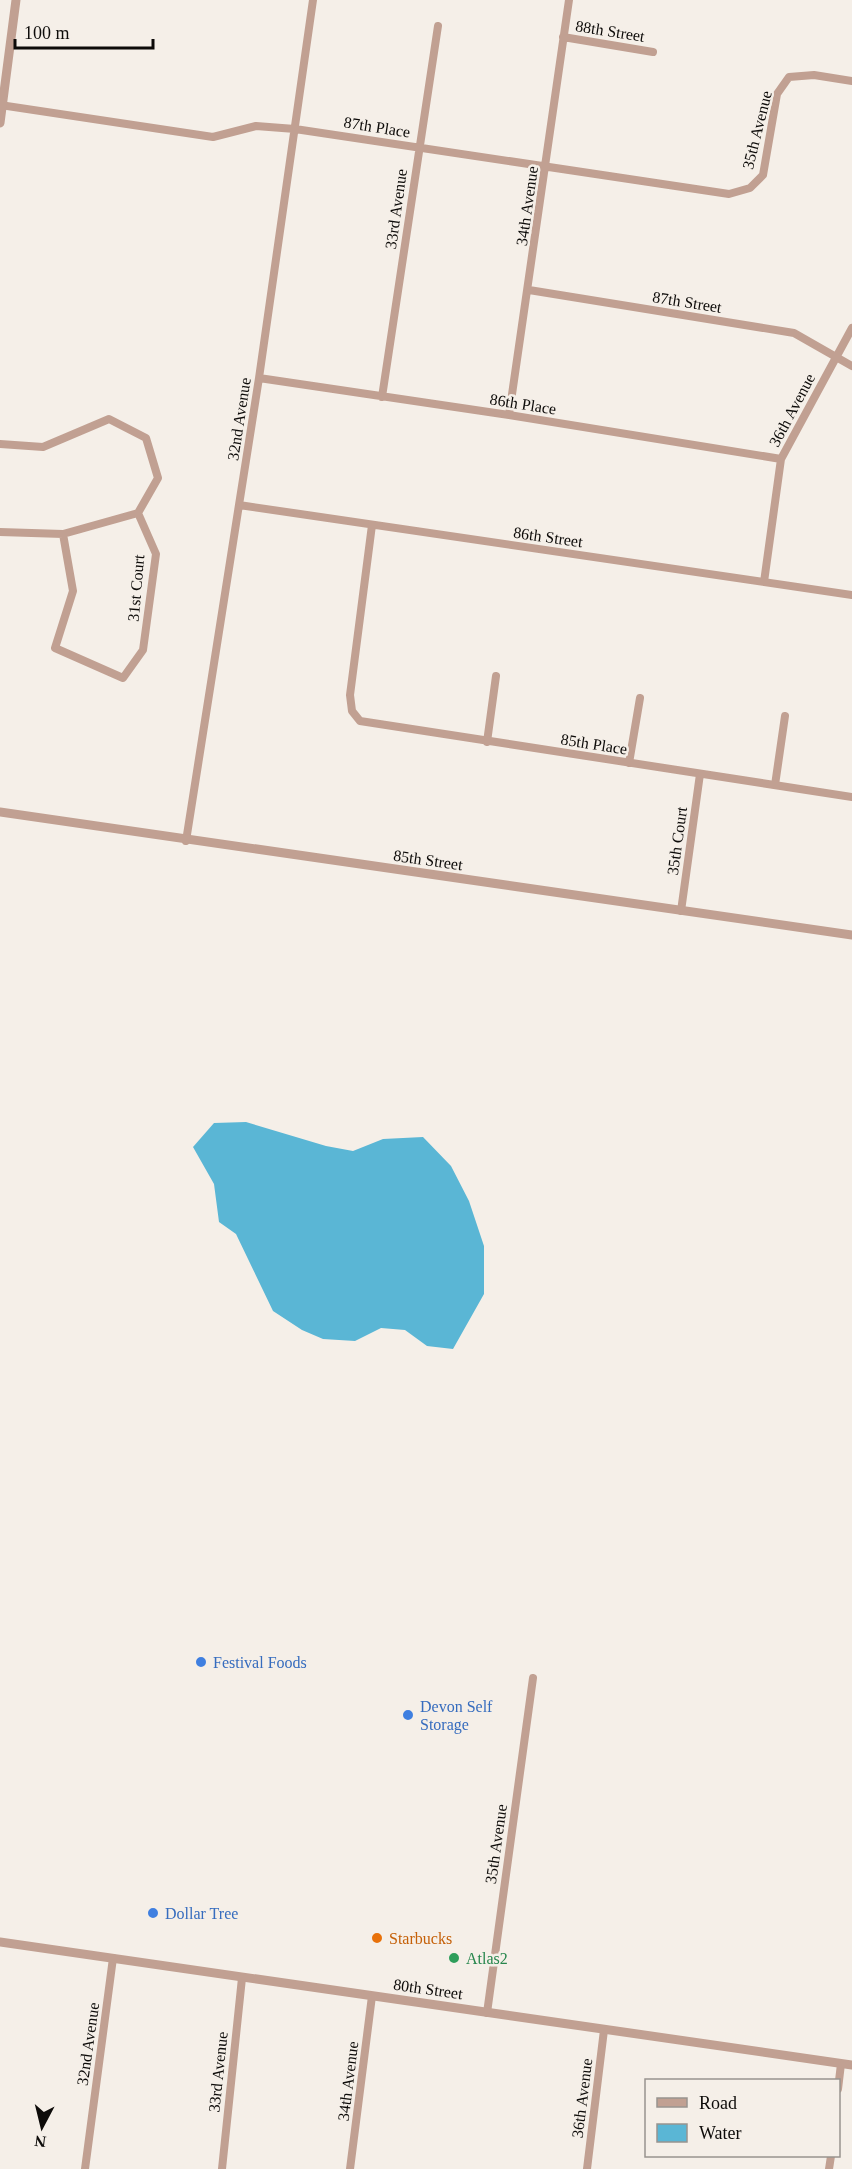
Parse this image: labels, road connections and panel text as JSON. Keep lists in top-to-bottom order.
{
  "streets": {
    "street": [
      "88th Street",
      "87th Place",
      "35th Avenue",
      "34th Avenue",
      "33rd Avenue",
      "87th Street",
      "86th Place",
      "36th Avenue",
      "32nd Avenue",
      "86th Street",
      "31st Court",
      "85th Place",
      "35th Court",
      "85th Street",
      "80th Street"
    ]
  },
  "crossings": [
    ["88th Street", "34th Avenue"],
    ["87th Place", "35th Avenue"],
    ["87th Place", "34th Avenue"],
    ["87th Place", "33rd Avenue"],
    ["87th Place", "32nd Avenue"],
    ["35th Avenue", "80th Street"],
    ["34th Avenue", "87th Street"],
    ["34th Avenue", "86th Place"],
    ["34th Avenue", "80th Street"],
    ["33rd Avenue", "86th Place"],
    ["33rd Avenue", "80th Street"],
    ["87th Street", "36th Avenue"],
    ["86th Place", "36th Avenue"],
    ["86th Place", "32nd Avenue"],
    ["36th Avenue", "86th Street"],
    ["36th Avenue", "80th Street"],
    ["32nd Avenue", "86th Street"],
    ["32nd Avenue", "85th Street"],
    ["32nd Avenue", "80th Street"],
    ["86th Street", "85th Place"],
    ["85th Place", "35th Court"],
    ["35th Court", "85th Street"]
  ],
  "places": [
    "Festival Foods",
    "Devon Self Storage",
    "Dollar Tree",
    "Starbucks",
    "Atlas2"
  ],
  "legend": ["Road", "Water"],
  "scale_bar": "100 m",
  "north": "bottom"
}
